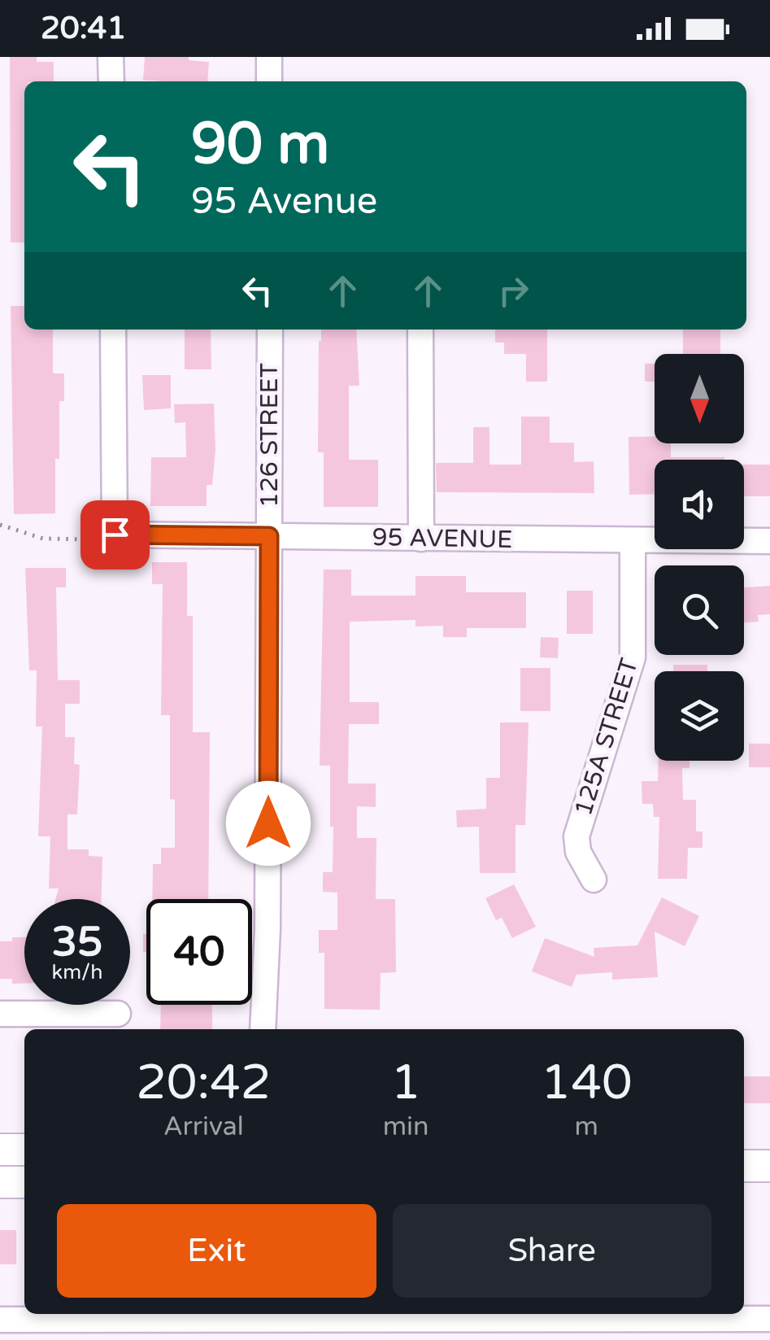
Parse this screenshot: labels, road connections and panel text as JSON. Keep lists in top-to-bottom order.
{
  "streets": {
    "street": ["126 STREET", "95 AVENUE", "125A STREET"]
  },
  "crossings": [
    ["126 STREET", "95 AVENUE"],
    ["95 AVENUE", "125A STREET"]
  ],
  "north": "bottom",
  "page": {
    "status": "20:41",
    "turn": ["90 m", "95 Avenue"],
    "speed": "35 km/h",
    "limit": "40",
    "eta": [
      "20:42",
      "Arrival",
      "1",
      "min",
      "140",
      "m"
    ],
    "buttons": ["Exit", "Share"]
  }
}
